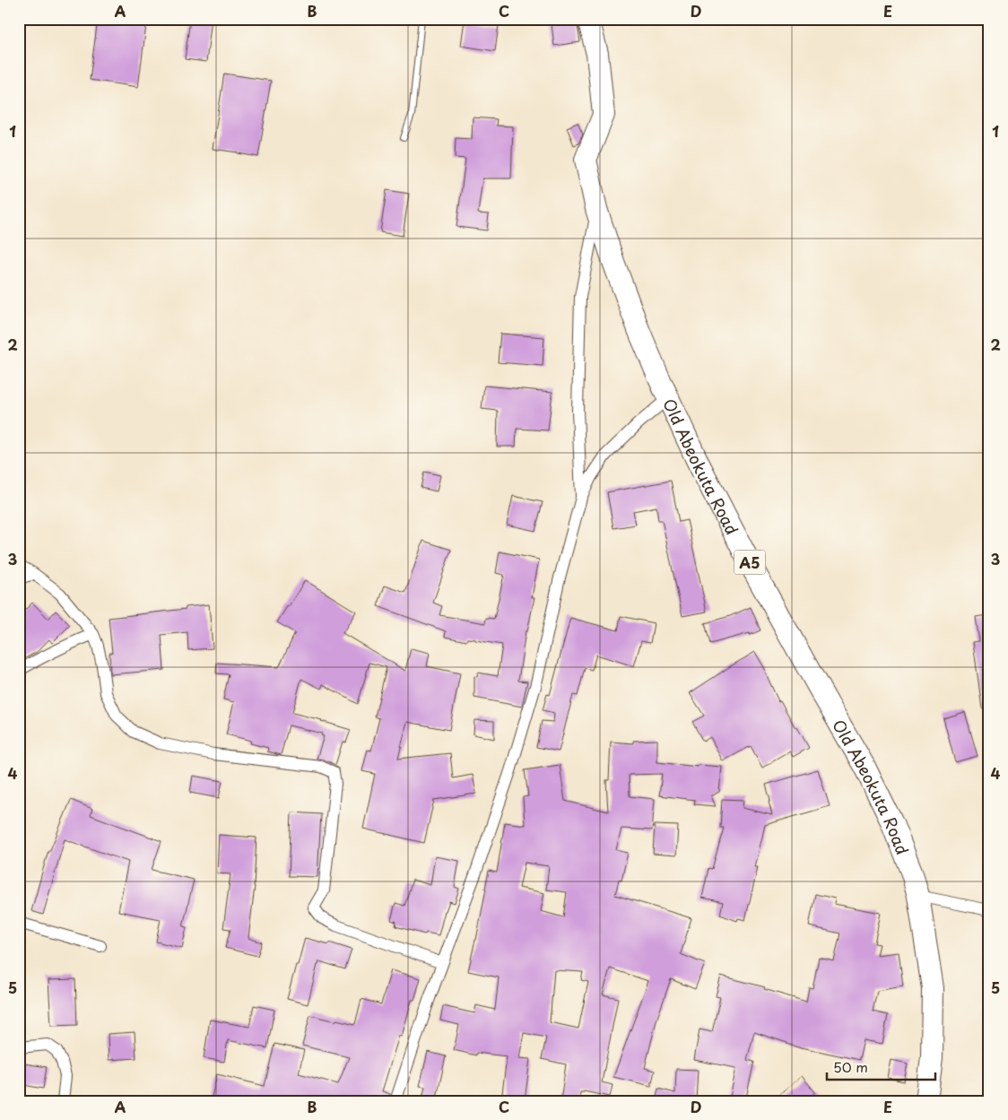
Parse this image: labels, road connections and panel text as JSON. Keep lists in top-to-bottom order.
{
  "streets": {
    "highway": ["Old Abeokuta Road", "A5"]
  },
  "scale_bar": "50 m",
  "grid": {
    "columns": [
      "A",
      "B",
      "C",
      "D",
      "E"
    ],
    "rows": [
      "1",
      "2",
      "3",
      "4",
      "5"
    ]
  }
}
